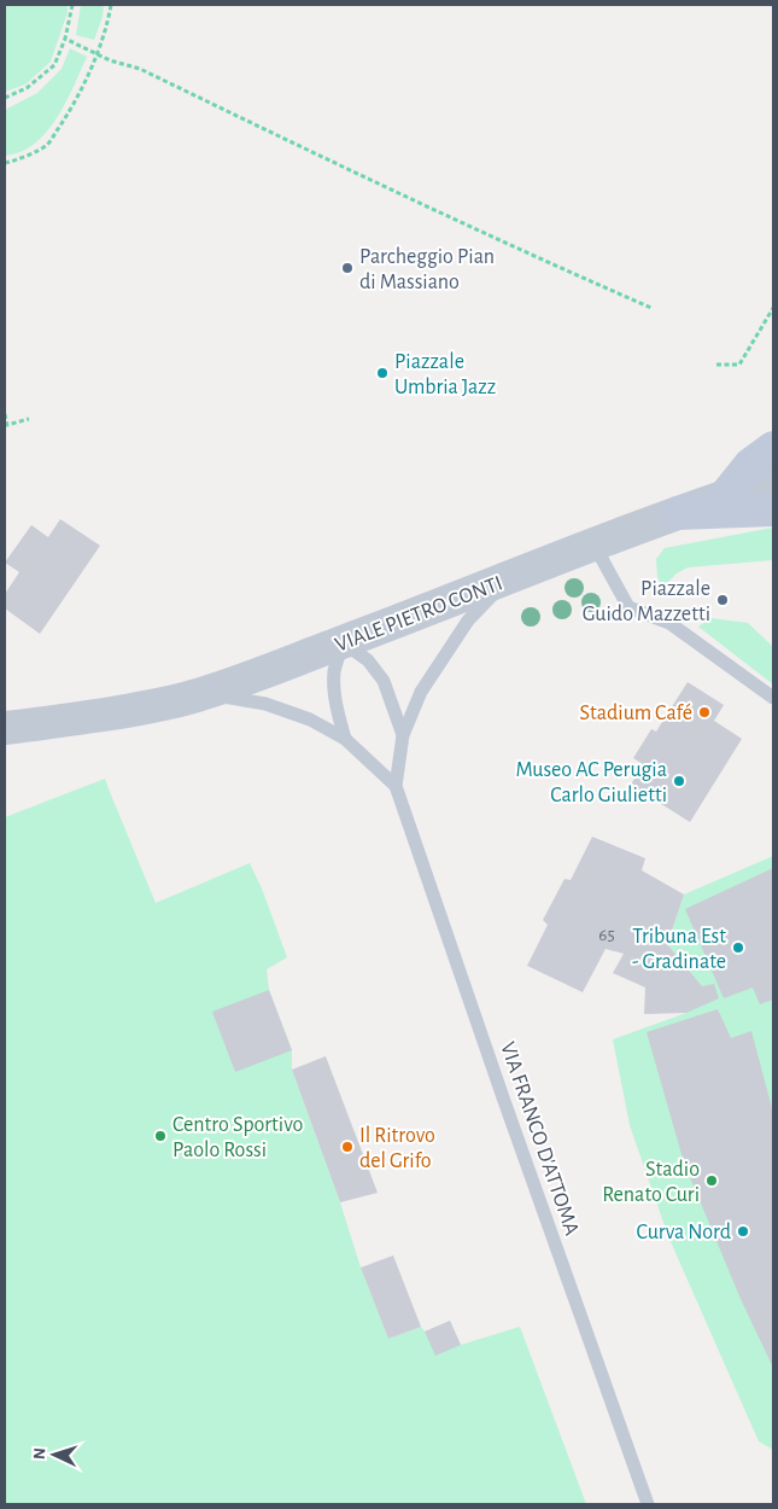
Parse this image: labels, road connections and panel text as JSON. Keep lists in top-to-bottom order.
{
  "streets": {
    "street": ["VIALE PIETRO CONTI"],
    "lane": ["VIA FRANCO D'ATTOMA"]
  },
  "crossings": [
    ["VIALE PIETRO CONTI", "VIA FRANCO D'ATTOMA"]
  ],
  "places": [
    "Parcheggio Pian di Massiano",
    "Piazzale Umbria Jazz",
    "Piazzale Guido Mazzetti",
    "Stadium Café",
    "Museo AC Perugia Carlo Giulietti",
    "Tribuna Est - Gradinate",
    "Centro Sportivo Paolo Rossi",
    "Il Ritrovo del Grifo",
    "Stadio Renato Curi",
    "Curva Nord"
  ],
  "house_numbers": ["65"],
  "north": "left"
}
